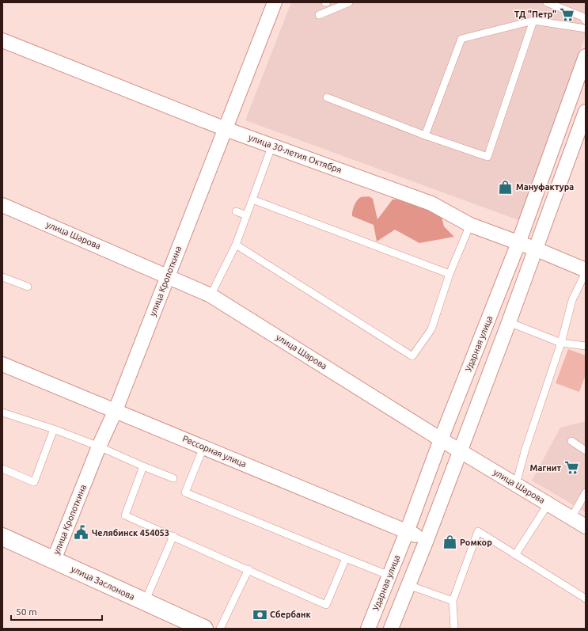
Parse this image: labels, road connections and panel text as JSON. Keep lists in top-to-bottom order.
{
  "streets": {
    "street": [
      "улица 30-летия Октября",
      "улица Шарова",
      "улица Кропоткина",
      "Ударная улица",
      "Рессорная улица",
      "улица Заслонова"
    ]
  },
  "crossings": [
    ["улица 30-летия Октября", "улица Кропоткина"],
    ["улица 30-летия Октября", "Ударная улица"],
    ["улица Шарова", "улица Кропоткина"],
    ["улица Шарова", "Ударная улица"],
    ["улица Кропоткина", "Рессорная улица"],
    ["улица Кропоткина", "улица Заслонова"],
    ["Ударная улица", "Рессорная улица"]
  ],
  "places": {
    "supermarket": ["ТД \"Петр\"", "Магнит"],
    "shop": ["Мануфактура", "Ромкор"],
    "public building": ["Челябинск 454053"],
    "bank": ["Сбербанк"]
  },
  "scale_bar": "50 m"
}
